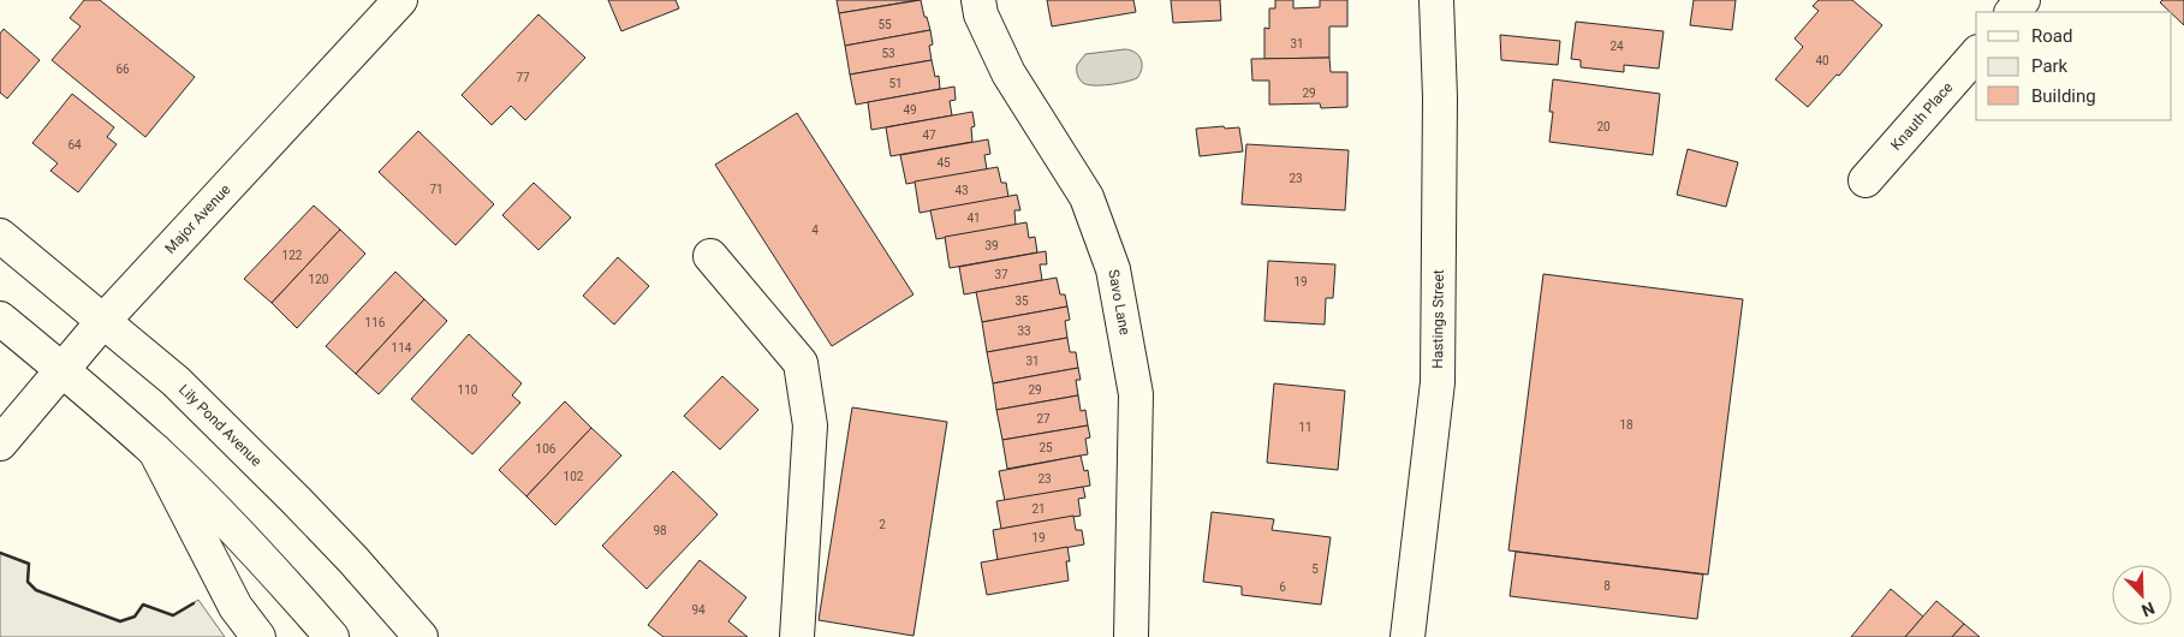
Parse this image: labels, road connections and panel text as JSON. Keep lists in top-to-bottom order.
{
  "streets": {
    "main road": [
      "Knauth Place",
      "Major Avenue",
      "Savo Lane",
      "Hastings Street",
      "Lily Pond Avenue"
    ]
  },
  "crossings": [
    ["Major Avenue", "Lily Pond Avenue"]
  ],
  "house_numbers": [
    "55",
    "31",
    "24",
    "53",
    "40",
    "66",
    "77",
    "51",
    "29",
    "49",
    "20",
    "47",
    "64",
    "45",
    "23",
    "71",
    "43",
    "41",
    "4",
    "39",
    "122",
    "37",
    "120",
    "19",
    "35",
    "116",
    "33",
    "114",
    "31",
    "110",
    "29",
    "27",
    "18",
    "11",
    "25",
    "106",
    "102",
    "23",
    "21",
    "2",
    "98",
    "19",
    "5",
    "8",
    "6",
    "94"
  ],
  "legend": ["Road", "Park", "Building"],
  "north": "bottom right"
}
